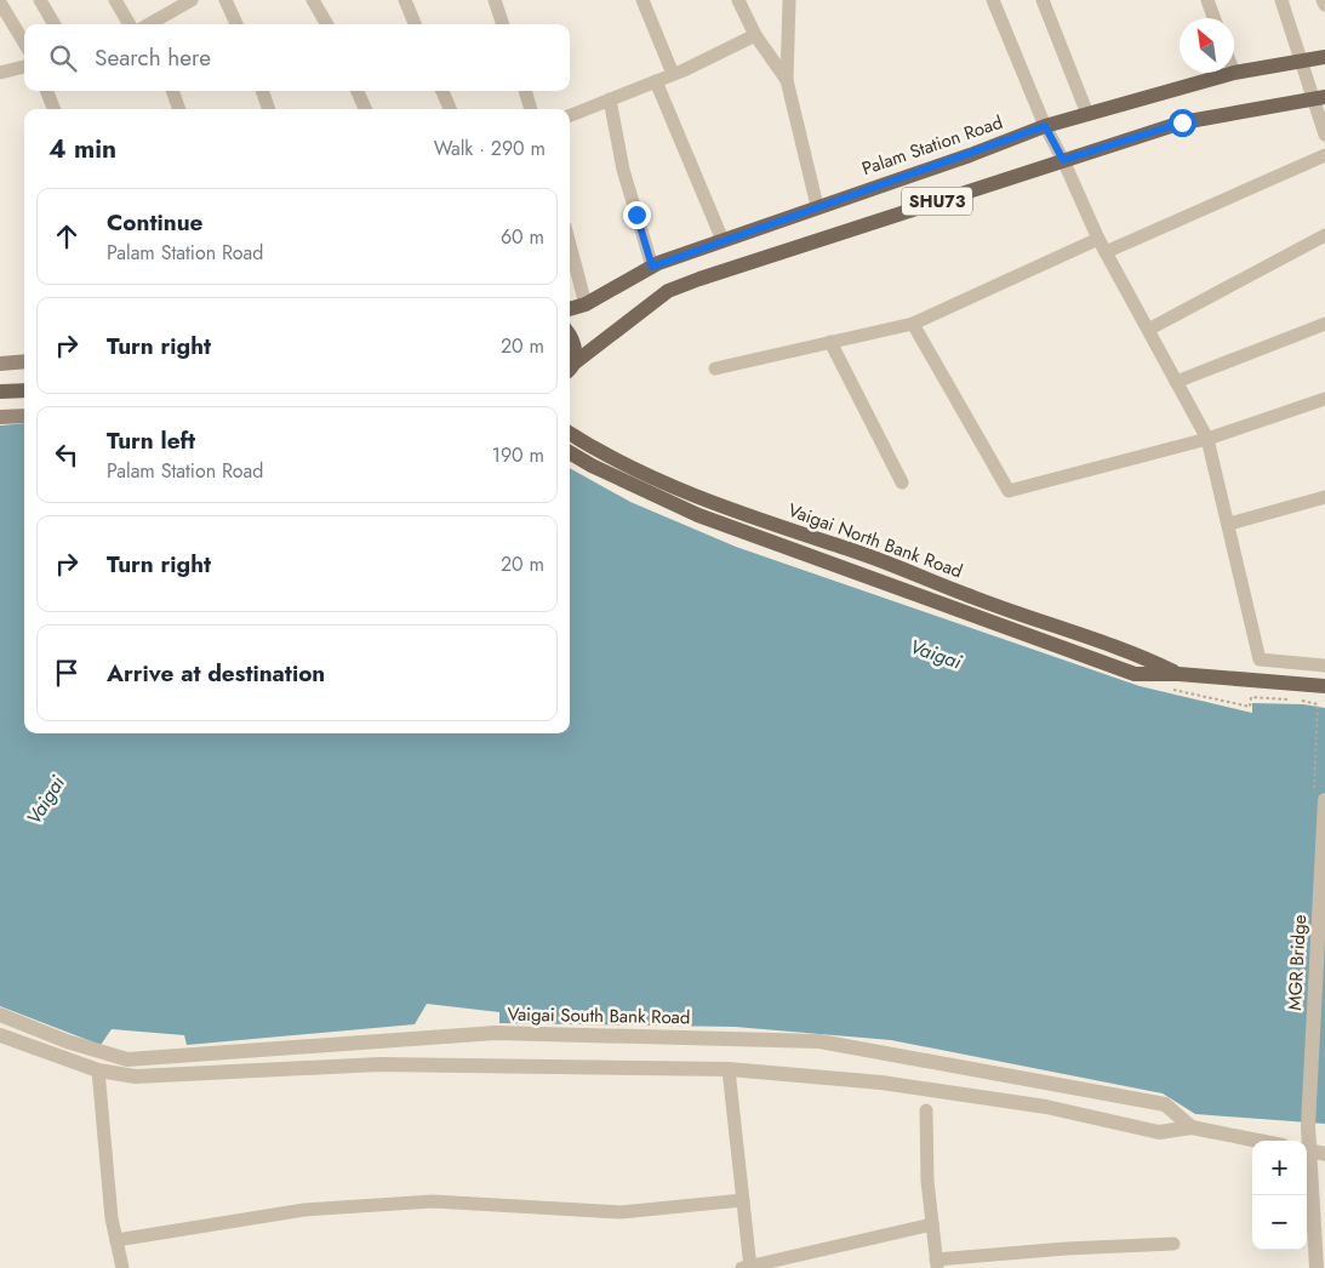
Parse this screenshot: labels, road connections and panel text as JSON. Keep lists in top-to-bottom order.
{
  "streets": {
    "main road": ["Palam Station Road", "SHU73", "Vaigai North Bank Road"],
    "street": ["MGR Bridge", "Vaigai South Bank Road"]
  },
  "water": ["Vaigai"],
  "north": "top left",
  "page": {
    "search": "Search here",
    "heading": ["4 min", "Walk · 290 m"],
    "list": [
      ["Continue", "Palam Station Road", "60 m"],
      ["Turn right", "20 m"],
      ["Turn left", "Palam Station Road", "190 m"],
      ["Turn right", "20 m"],
      "Arrive at destination"
    ],
    "map_buttons": ["+", "−"]
  }
}
